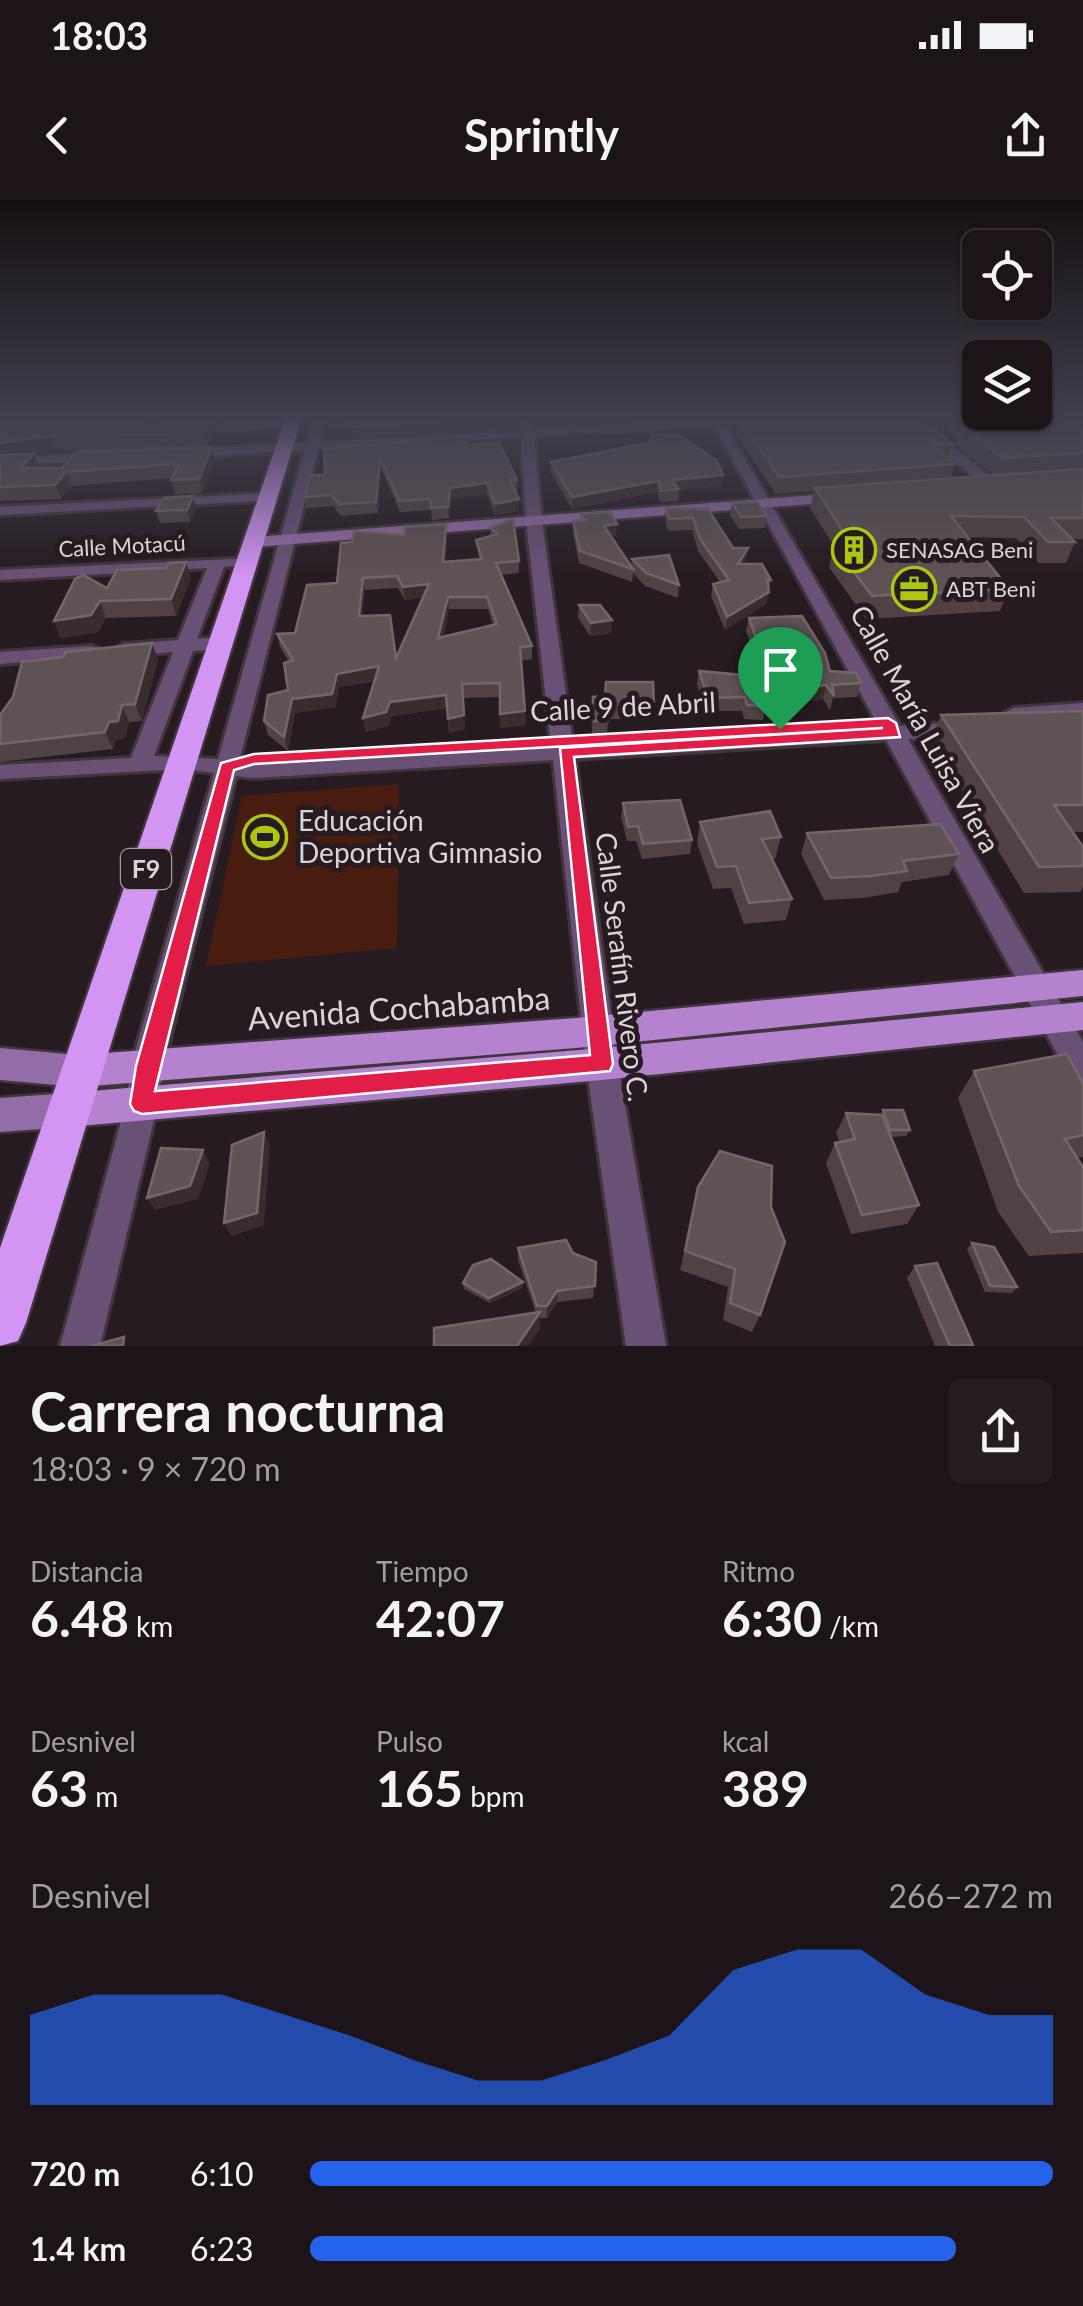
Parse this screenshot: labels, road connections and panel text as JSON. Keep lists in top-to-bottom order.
{
  "streets": {
    "highway": ["F9"],
    "main road": ["Avenida Cochabamba"],
    "street": [
      "Calle Motacú",
      "Calle 9 de Abril",
      "Calle María Luisa Viera",
      "Calle Serafín Rivero C."
    ]
  },
  "crossings": [
    ["Calle Motacú", "F9"],
    ["Calle 9 de Abril", "Calle María Luisa Viera"],
    ["Calle 9 de Abril", "F9"],
    ["Calle 9 de Abril", "Calle Serafín Rivero C."],
    ["Calle María Luisa Viera", "Avenida Cochabamba"],
    ["F9", "Avenida Cochabamba"],
    ["Calle Serafín Rivero C.", "Avenida Cochabamba"]
  ],
  "places": {
    "building": ["SENASAG Beni"],
    "office": ["ABT Beni"],
    "sports": ["Educación Deportiva Gimnasio"]
  },
  "page": {
    "status": "18:03",
    "header": "Sprintly",
    "heading": ["Carrera nocturna", "18:03 · 9 × 720 m"],
    "stats": [
      ["Distancia", "6.48 km"],
      ["Tiempo", "42:07"],
      ["Ritmo", "6:30 /km"],
      ["Desnivel", "63 m"],
      ["Pulso", "165 bpm"],
      ["kcal", "389"]
    ],
    "chart": ["Desnivel", "266–272 m"],
    "list": [
      {
        "name": "720 m",
        "note": "6:10"
      },
      {
        "name": "1.4 km",
        "note": "6:23"
      }
    ]
  }
}
